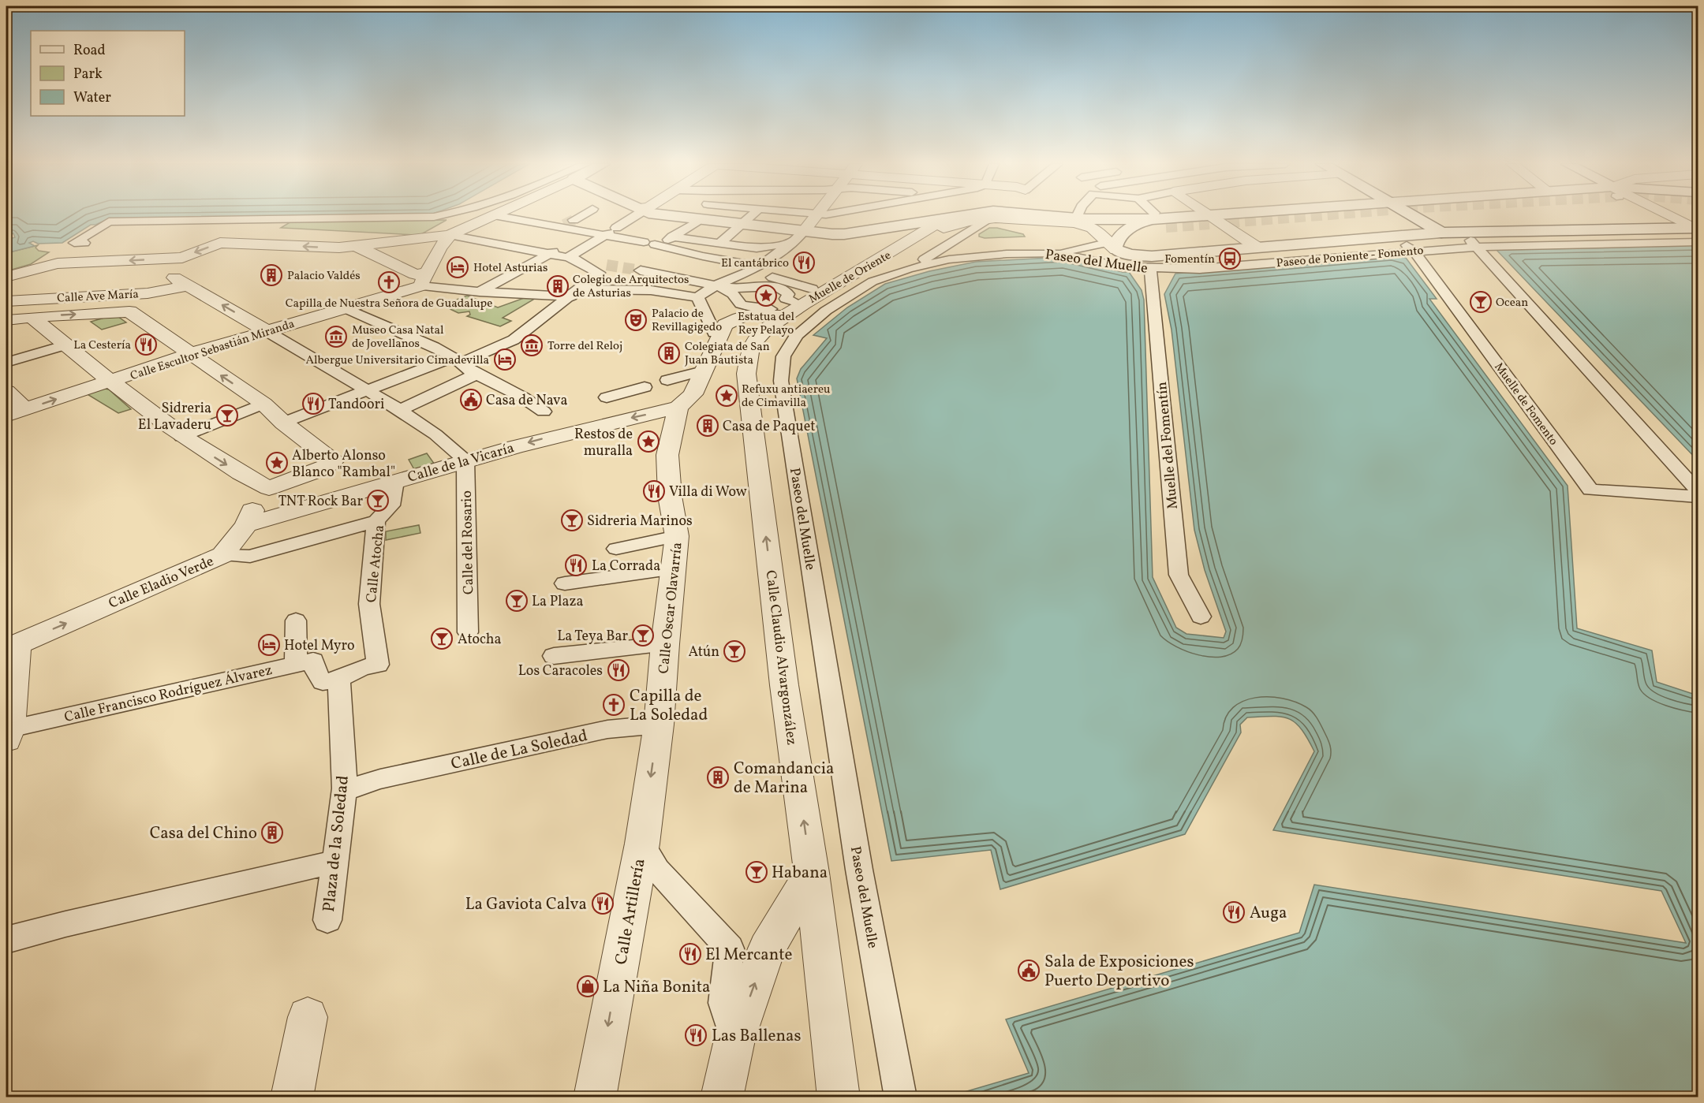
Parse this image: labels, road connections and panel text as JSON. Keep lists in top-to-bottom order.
{
  "streets": {
    "street": [
      "Paseo de Poniente - Fomento",
      "Paseo del Muelle",
      "Muelle de Oriente",
      "Calle Ave María",
      "Calle Escultor Sebastián Miranda",
      "Muelle de Fomento",
      "Muelle del Fomentín",
      "Calle de la Vicaría",
      "Calle del Rosario",
      "Calle Atocha",
      "Calle Eladio Verde",
      "Calle Oscar Olavarría",
      "Calle Claudio Alvargonzález",
      "Calle Francisco Rodríguez Álvarez",
      "Calle de La Soledad",
      "Plaza de la Soledad",
      "Calle Artillería"
    ]
  },
  "crossings": [
    ["Paseo de Poniente - Fomento", "Paseo del Muelle"],
    ["Paseo de Poniente - Fomento", "Muelle de Fomento"],
    ["Paseo del Muelle", "Muelle del Fomentín"],
    ["Muelle de Oriente", "Calle Claudio Alvargonzález"],
    ["Calle de la Vicaría", "Calle del Rosario"],
    ["Calle de la Vicaría", "Calle Atocha"],
    ["Calle de la Vicaría", "Calle Oscar Olavarría"],
    ["Calle Atocha", "Calle Eladio Verde"],
    ["Calle Atocha", "Calle Francisco Rodríguez Álvarez"],
    ["Calle Atocha", "Plaza de la Soledad"],
    ["Calle Oscar Olavarría", "Calle de La Soledad"],
    ["Calle Oscar Olavarría", "Calle Artillería"],
    ["Calle Francisco Rodríguez Álvarez", "Plaza de la Soledad"],
    ["Calle de La Soledad", "Plaza de la Soledad"],
    ["Calle de La Soledad", "Calle Artillería"]
  ],
  "one_way": ["Calle Eladio Verde", "Calle Claudio Alvargonzález"],
  "places": {
    "bus stop": ["Fomentín"],
    "restaurant": [
      "El cantábrico",
      "La Cestería",
      "Tandoori",
      "Villa di Wow",
      "La Corrada",
      "Los Caracoles",
      "La Gaviota Calva",
      "Auga",
      "El Mercante",
      "Las Ballenas"
    ],
    "hotel": ["Hotel Asturias", "Albergue Universitario Cimadevilla", "Hotel Myro"],
    "building": [
      "Palacio Valdés",
      "Colegio de Arquitectos de Asturias",
      "Colegiata de San Juan Bautista",
      "Casa de Paquet",
      "Comandancia de Marina",
      "Casa del Chino"
    ],
    "church": ["Capilla de Nuestra Señora de Guadalupe", "Capilla de La Soledad"],
    "place": [
      "Estatua del Rey Pelayo",
      "Refuxu antiaereu de Cimavilla",
      "Restos de muralla",
      "Alberto Alonso Blanco \"Rambal\""
    ],
    "bar": [
      "Ocean",
      "Sidreria El Lavaderu",
      "TNT Rock Bar",
      "Sidreria Marinos",
      "La Plaza",
      "La Teya Bar",
      "Atocha",
      "Atún",
      "Habana"
    ],
    "theatre": ["Palacio de Revillagigedo"],
    "museum": ["Museo Casa Natal de Jovellanos", "Torre del Reloj"],
    "public building": ["Casa de Nava", "Sala de Exposiciones Puerto Deportivo"],
    "shop": ["La Niña Bonita"]
  },
  "legend": ["Road", "Park", "Water"]
}
